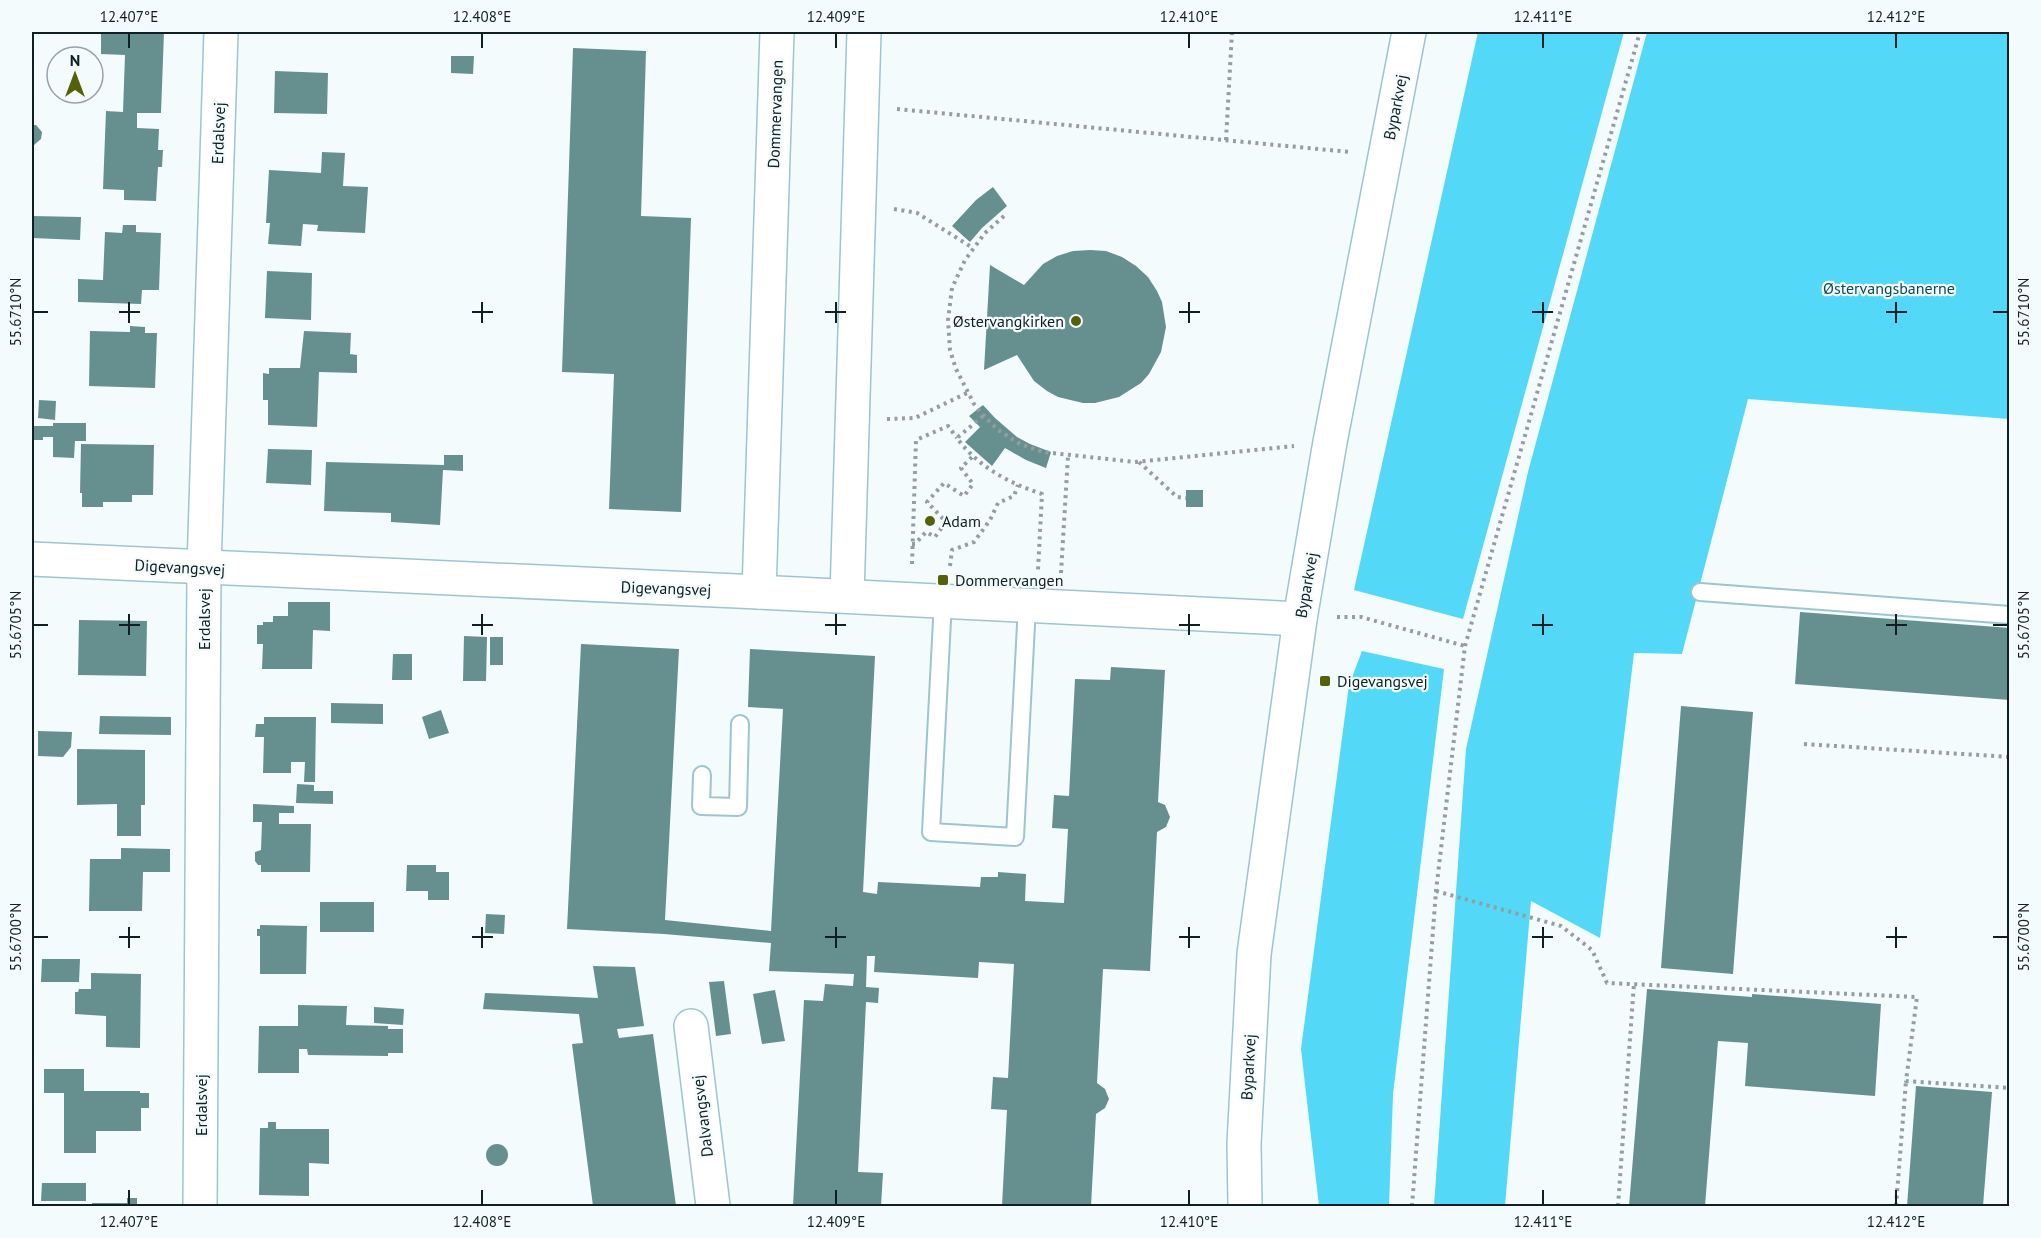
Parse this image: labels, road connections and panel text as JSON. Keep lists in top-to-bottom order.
{
  "streets": {
    "street": [
      "Byparkvej",
      "Dommervangen",
      "Erdalsvej",
      "Digevangsvej",
      "Dalvangsvej"
    ]
  },
  "crossings": [
    ["Byparkvej", "Digevangsvej"],
    ["Dommervangen", "Digevangsvej"],
    ["Erdalsvej", "Digevangsvej"]
  ],
  "parks": ["Østervangsbanerne"],
  "places": {
    "other": ["Østervangkirken", "Adam"],
    "transit": ["Dommervangen", "Digevangsvej"]
  },
  "north": "top",
  "coordinates": [
    "12.407°E",
    "12.408°E",
    "12.409°E",
    "12.410°E",
    "12.411°E",
    "12.412°E",
    "55.6710°N",
    "55.6705°N",
    "55.6700°N"
  ]
}
